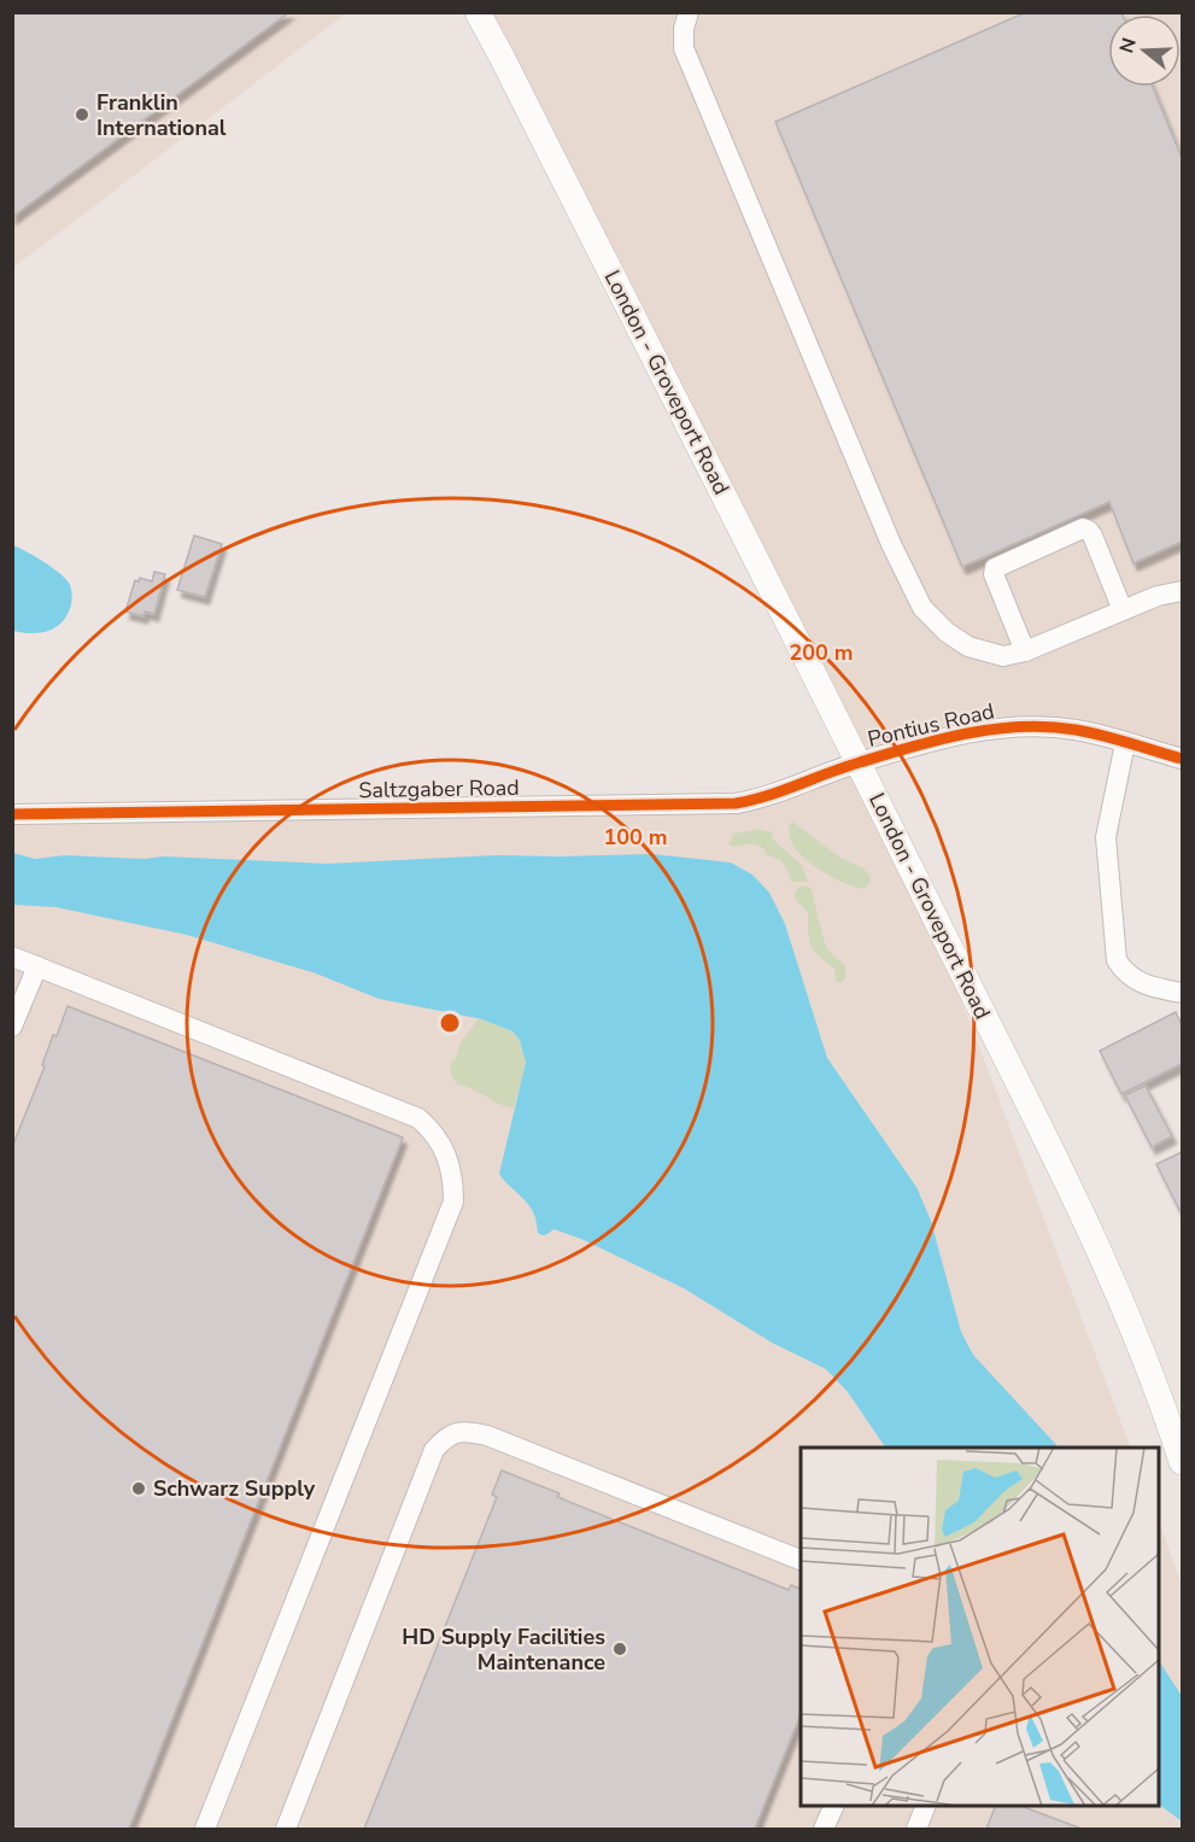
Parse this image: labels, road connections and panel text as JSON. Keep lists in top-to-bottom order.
{
  "streets": {
    "main road": ["London - Groveport Road"],
    "street": ["Pontius Road", "Saltzgaber Road"]
  },
  "crossings": [
    ["London - Groveport Road", "Pontius Road"],
    ["London - Groveport Road", "Saltzgaber Road"],
    ["Pontius Road", "Saltzgaber Road"]
  ],
  "places": ["Franklin International", "Schwarz Supply", "HD Supply Facilities Maintenance"],
  "north": "left",
  "rings": ["200 m", "100 m"]
}
